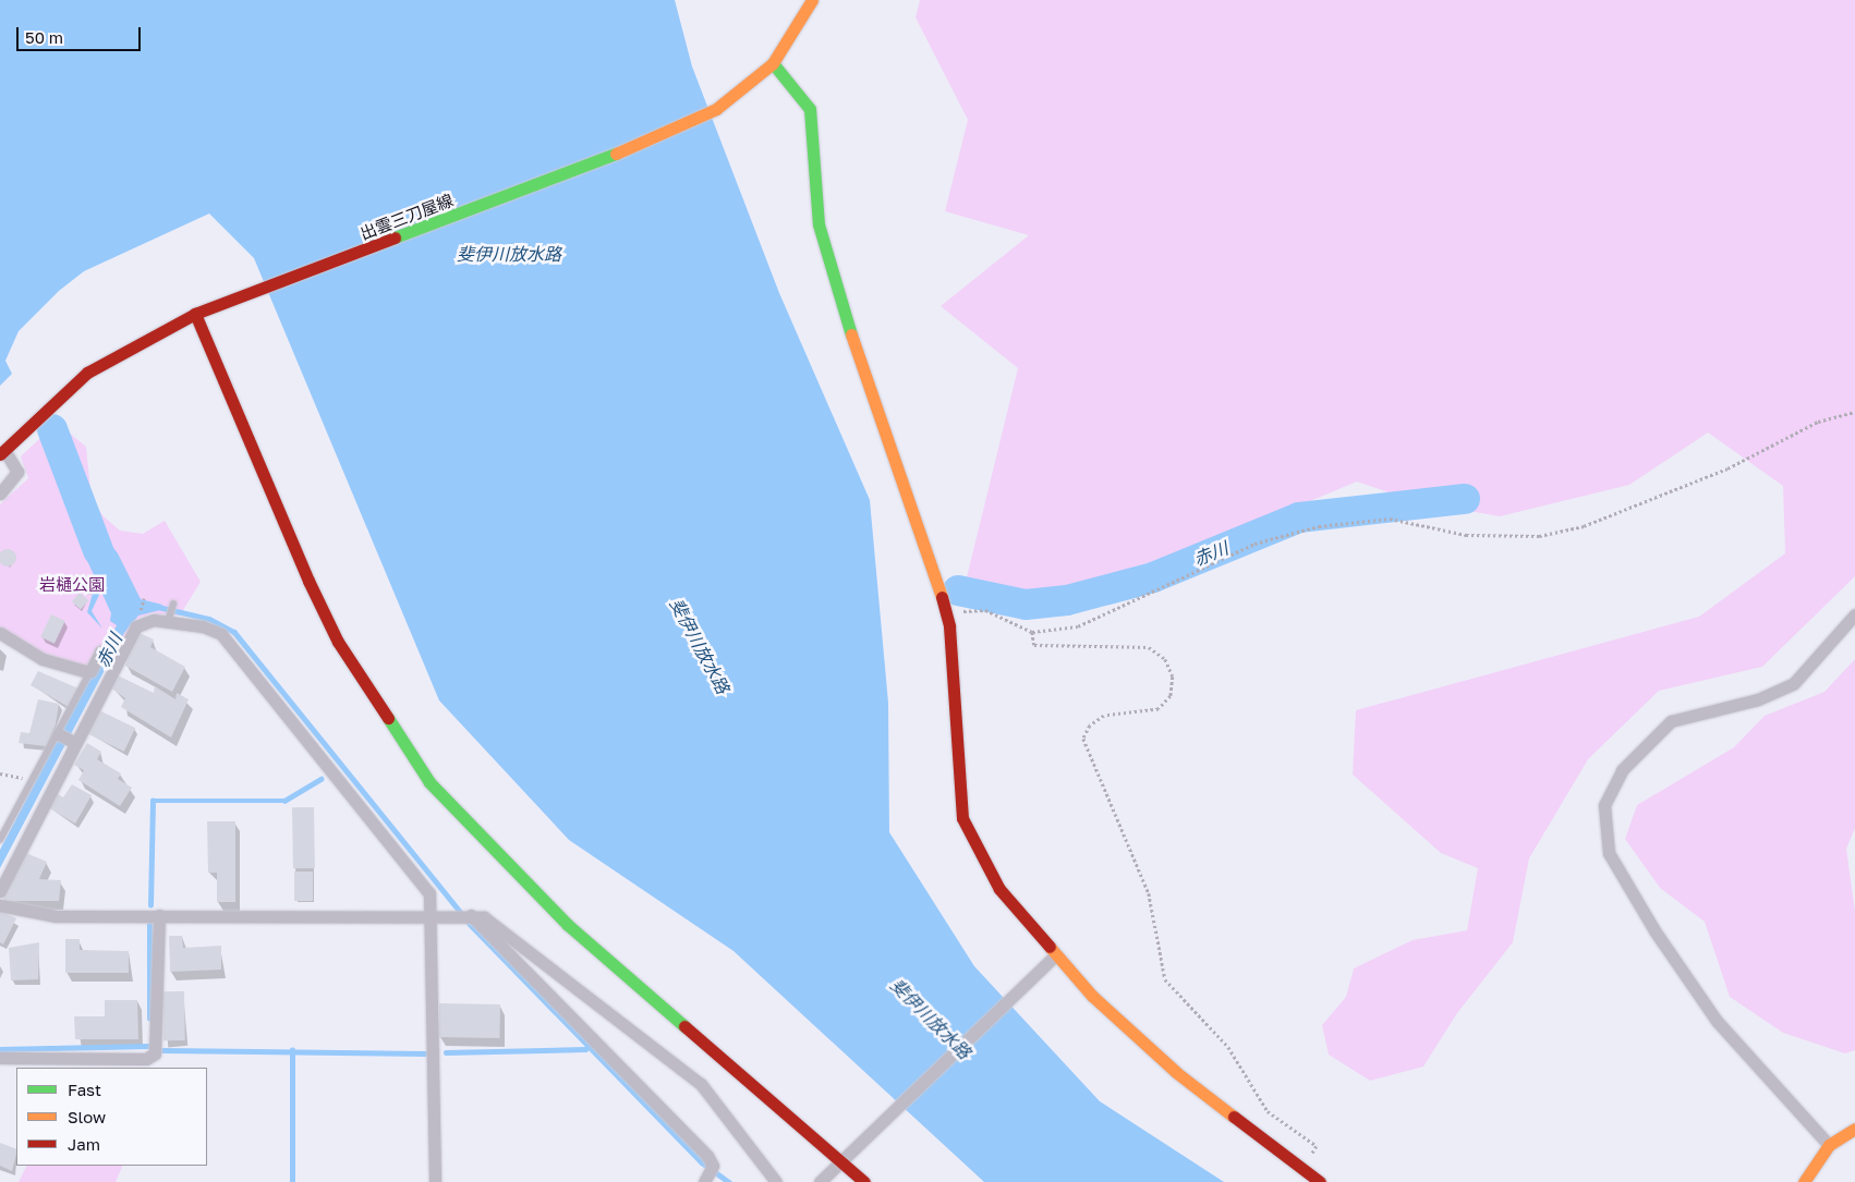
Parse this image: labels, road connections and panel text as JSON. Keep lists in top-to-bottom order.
{
  "streets": {
    "street": ["出雲三刀屋線"]
  },
  "water": ["斐伊川放水路", "赤川"],
  "parks": ["岩樋公園"],
  "legend": ["Fast", "Slow", "Jam"],
  "scale_bar": "50 m"
}
